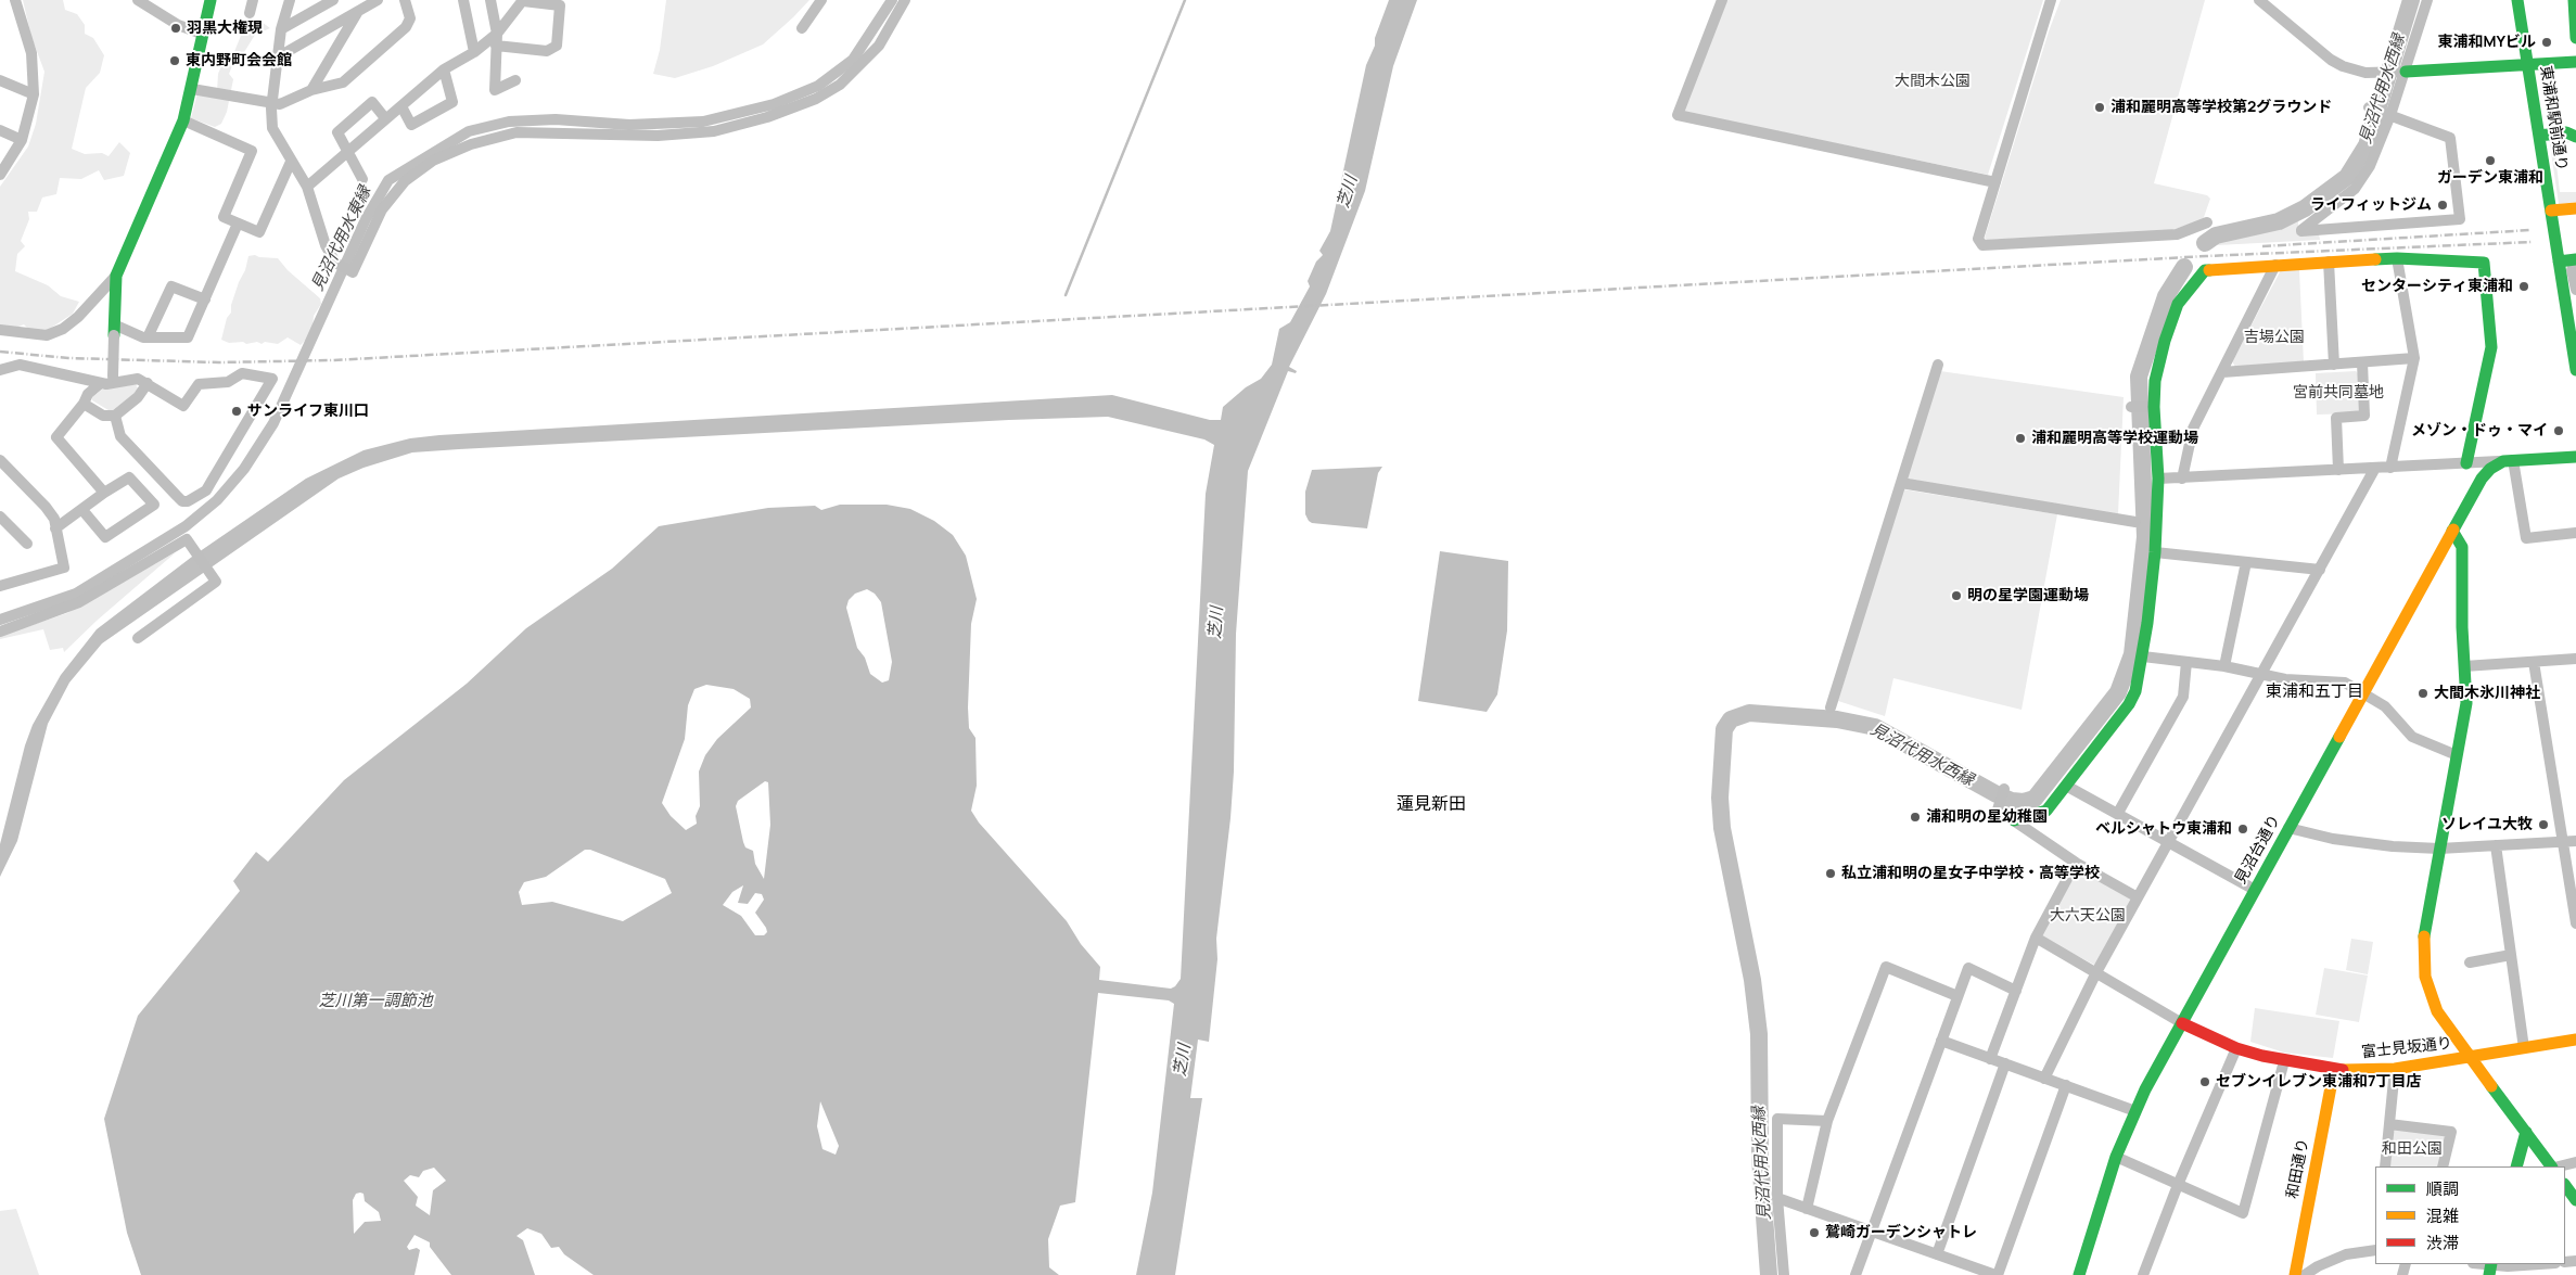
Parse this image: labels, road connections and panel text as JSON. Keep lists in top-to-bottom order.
{
  "streets": {
    "street": [
      "東浦和駅前通り",
      "見沼台通り",
      "富士見坂通り",
      "和田通り"
    ]
  },
  "crossings": [
    ["見沼台通り", "富士見坂通り"],
    ["富士見坂通り", "和田通り"]
  ],
  "districts": ["東浦和五丁目", "蓮見新田"],
  "water": [
    "見沼代用水西縁",
    "芝川",
    "見沼代用水東縁",
    "芝川第一調節池"
  ],
  "parks": [
    "大間木公園",
    "吉場公園",
    "宮前共同墓地",
    "大六天公園",
    "和田公園"
  ],
  "places": [
    "羽黒大権現",
    "東浦和MYビル",
    "東内野町会会館",
    "浦和麗明高等学校第2グラウンド",
    "ガーデン東浦和",
    "ライフィットジム",
    "センターシティ東浦和",
    "サンライフ東川口",
    "メゾン・ドゥ・マイ",
    "浦和麗明高等学校運動場",
    "明の星学園運動場",
    "大間木氷川神社",
    "浦和明の星幼稚園",
    "ソレイユ大牧",
    "ベルシャトウ東浦和",
    "私立浦和明の星女子中学校・高等学校",
    "セブンイレブン東浦和7丁目店",
    "鷲崎ガーデンシャトレ"
  ],
  "legend": ["順調", "混雑", "渋滞"]
}
